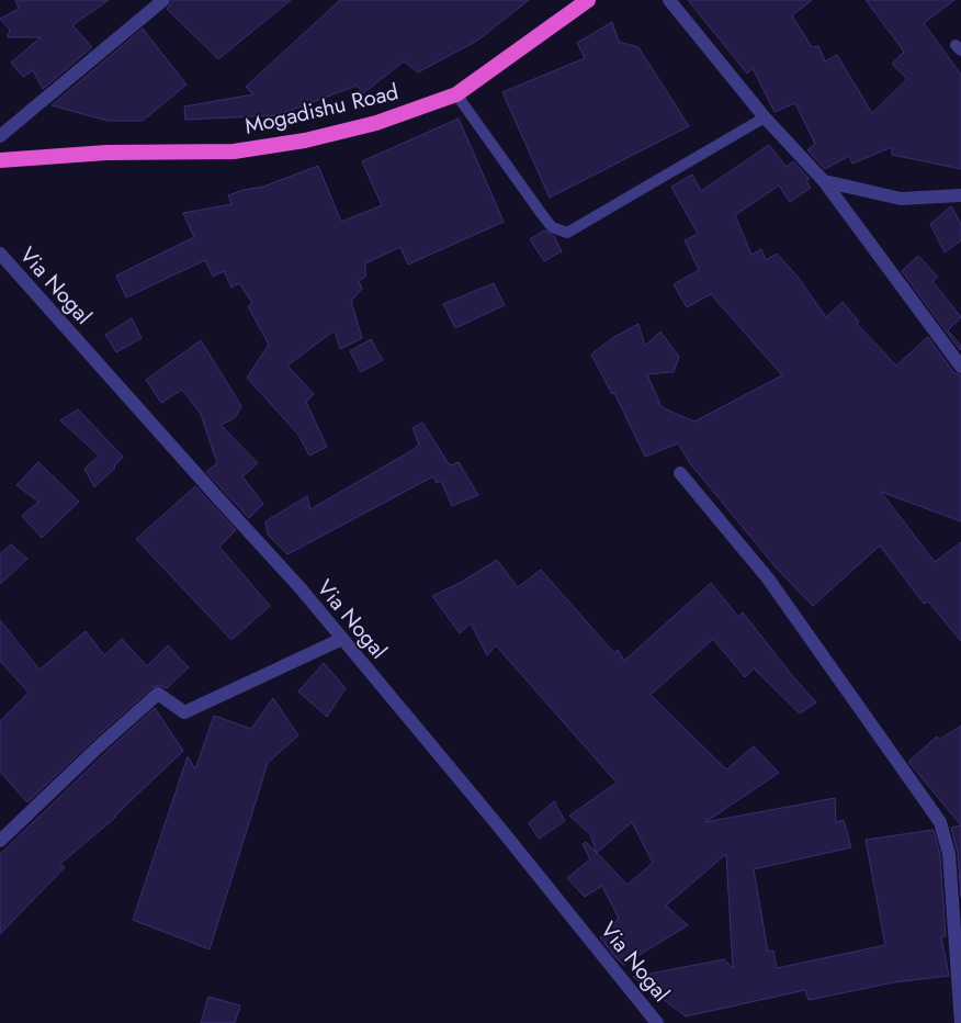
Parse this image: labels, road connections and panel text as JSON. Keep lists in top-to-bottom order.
{
  "streets": {
    "highway": ["Mogadishu Road"],
    "street": ["Via Nogal"]
  }
}
